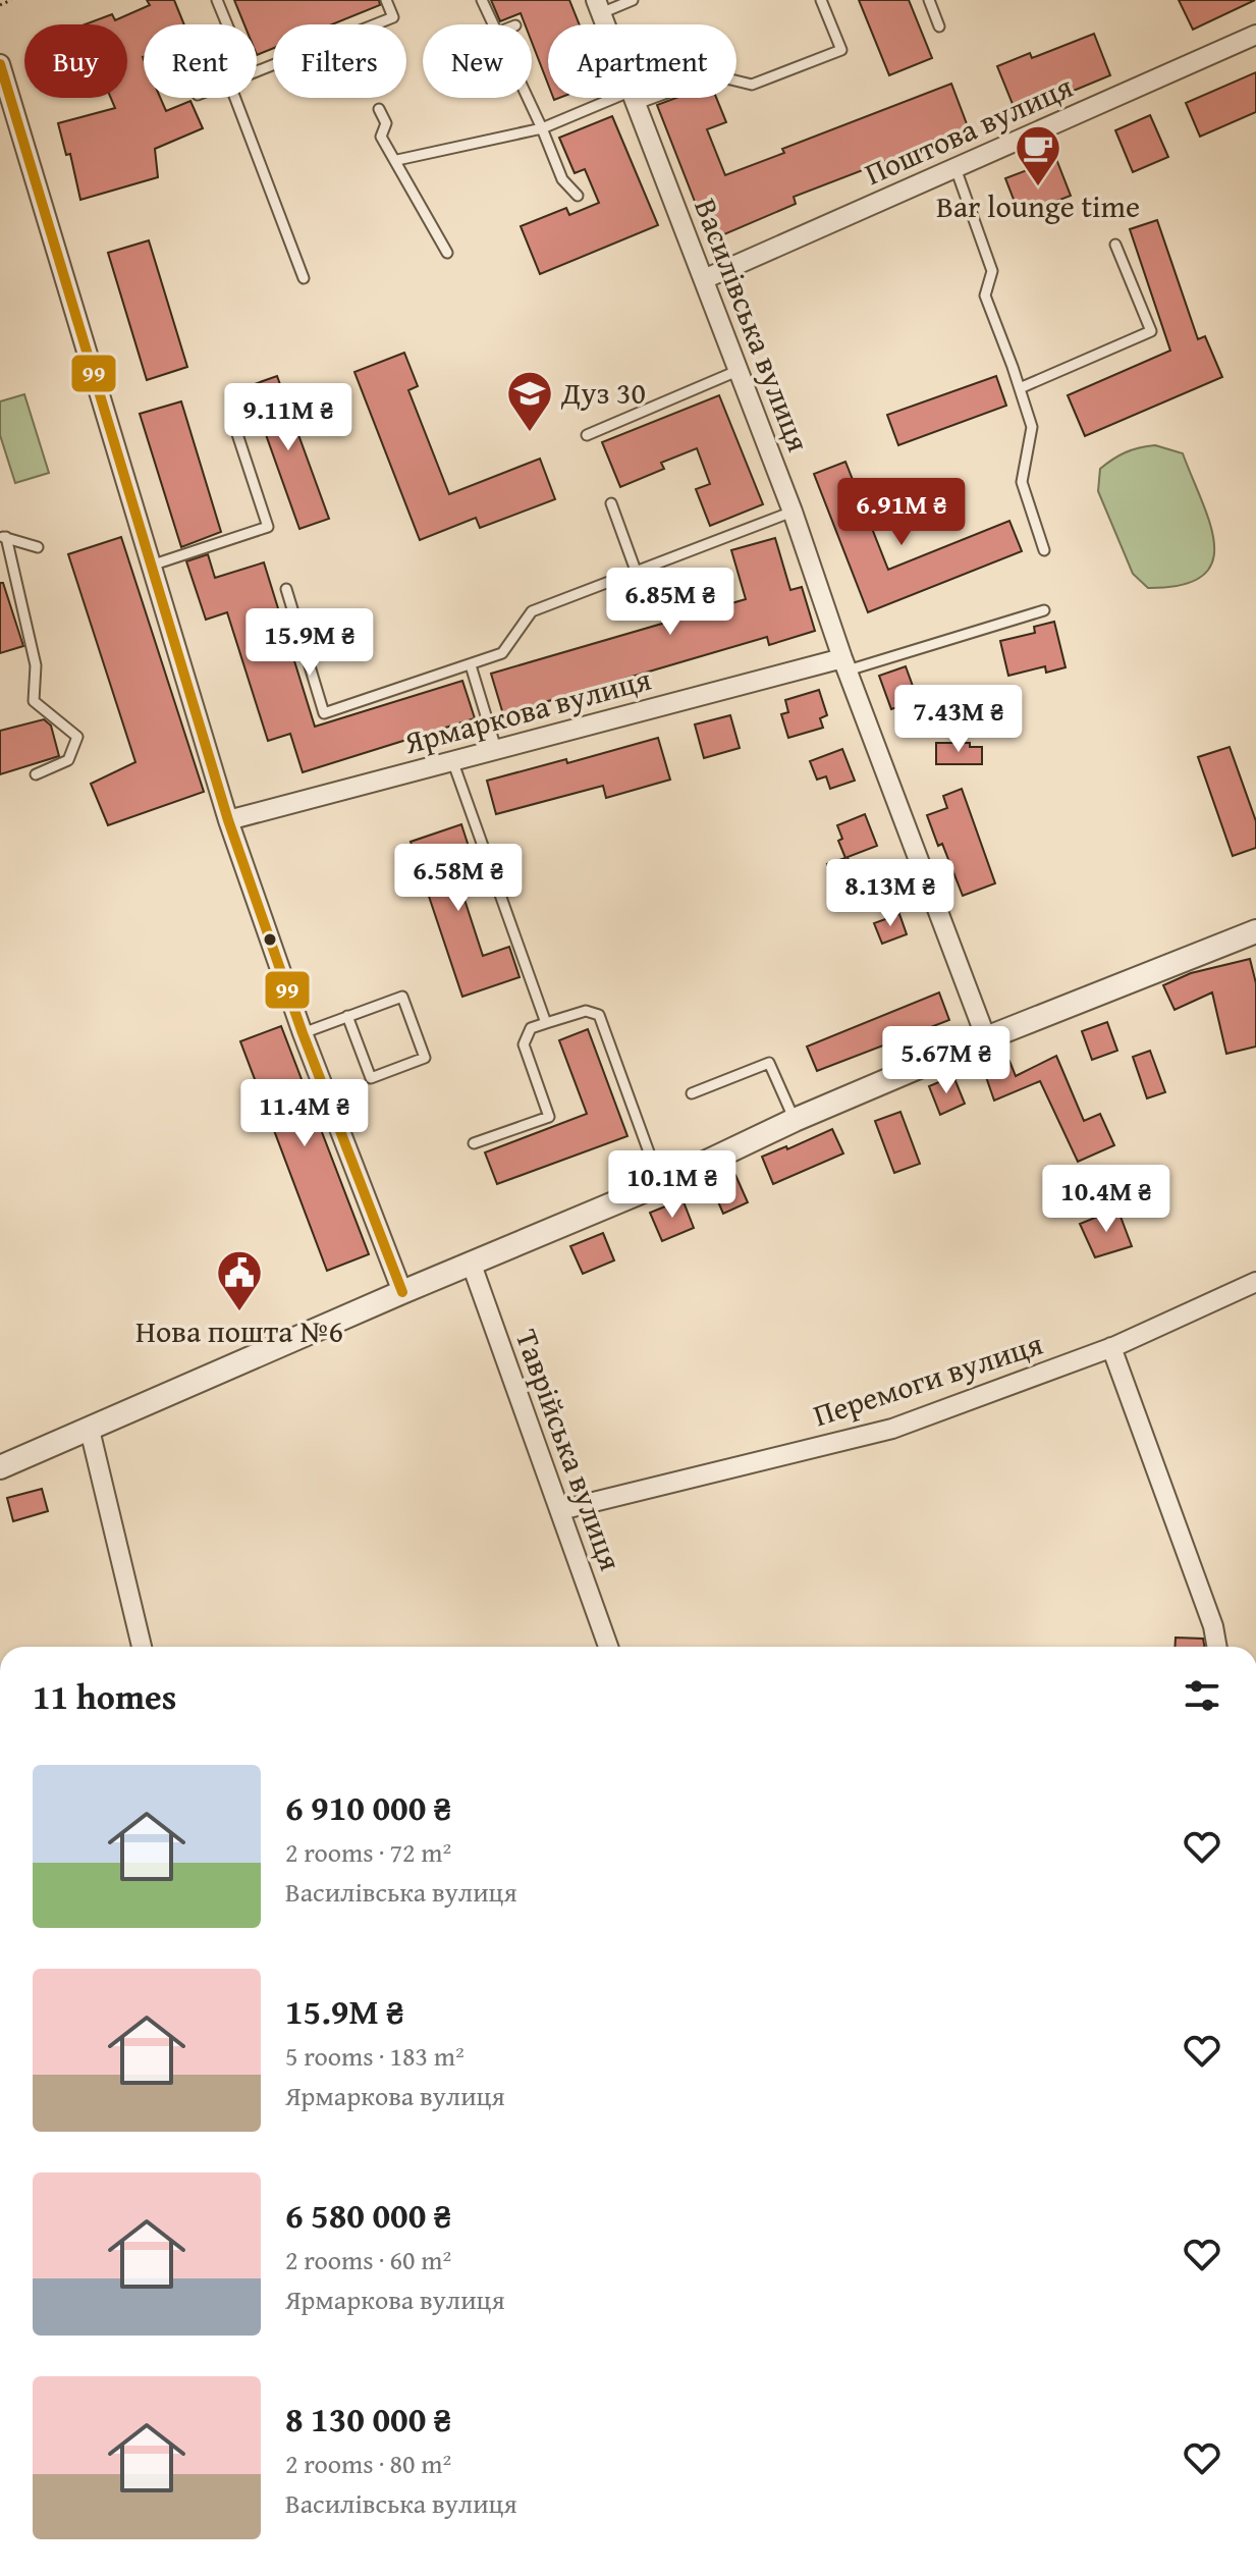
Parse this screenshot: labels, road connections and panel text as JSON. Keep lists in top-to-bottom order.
{
  "streets": {
    "street": [
      "Поштова вулиця",
      "Василівська вулиця",
      "Ярмаркова вулиця",
      "Перемоги вулиця",
      "Таврійська вулиця"
    ]
  },
  "crossings": [
    ["Поштова вулиця", "Василівська вулиця"],
    ["Василівська вулиця", "Ярмаркова вулиця"],
    ["Перемоги вулиця", "Таврійська вулиця"]
  ],
  "places": {
    "cafe": ["Bar lounge time"],
    "school or university": ["Дуз 30"],
    "public building": ["Нова пошта №6"]
  },
  "lines": ["transit line 99"],
  "page": {
    "chip": [
      "Buy",
      "Rent",
      "Filters",
      "New",
      "Apartment"
    ],
    "price": [
      "9.11M ₴",
      "6.91M ₴",
      "6.85M ₴",
      "15.9M ₴",
      "7.43M ₴",
      "6.58M ₴",
      "8.13M ₴",
      "5.67M ₴",
      "11.4M ₴",
      "10.1M ₴",
      "10.4M ₴"
    ],
    "heading": "11 homes",
    "list": [
      {
        "name": "6 910 000 ₴",
        "note": "2 rooms · 72 m² · Василівська вулиця"
      },
      {
        "name": "15.9M ₴",
        "note": "5 rooms · 183 m² · Ярмаркова вулиця"
      },
      {
        "name": "6 580 000 ₴",
        "note": "2 rooms · 60 m² · Ярмаркова вулиця"
      },
      {
        "name": "8 130 000 ₴",
        "note": "2 rooms · 80 m² · Василівська вулиця"
      }
    ]
  }
}
